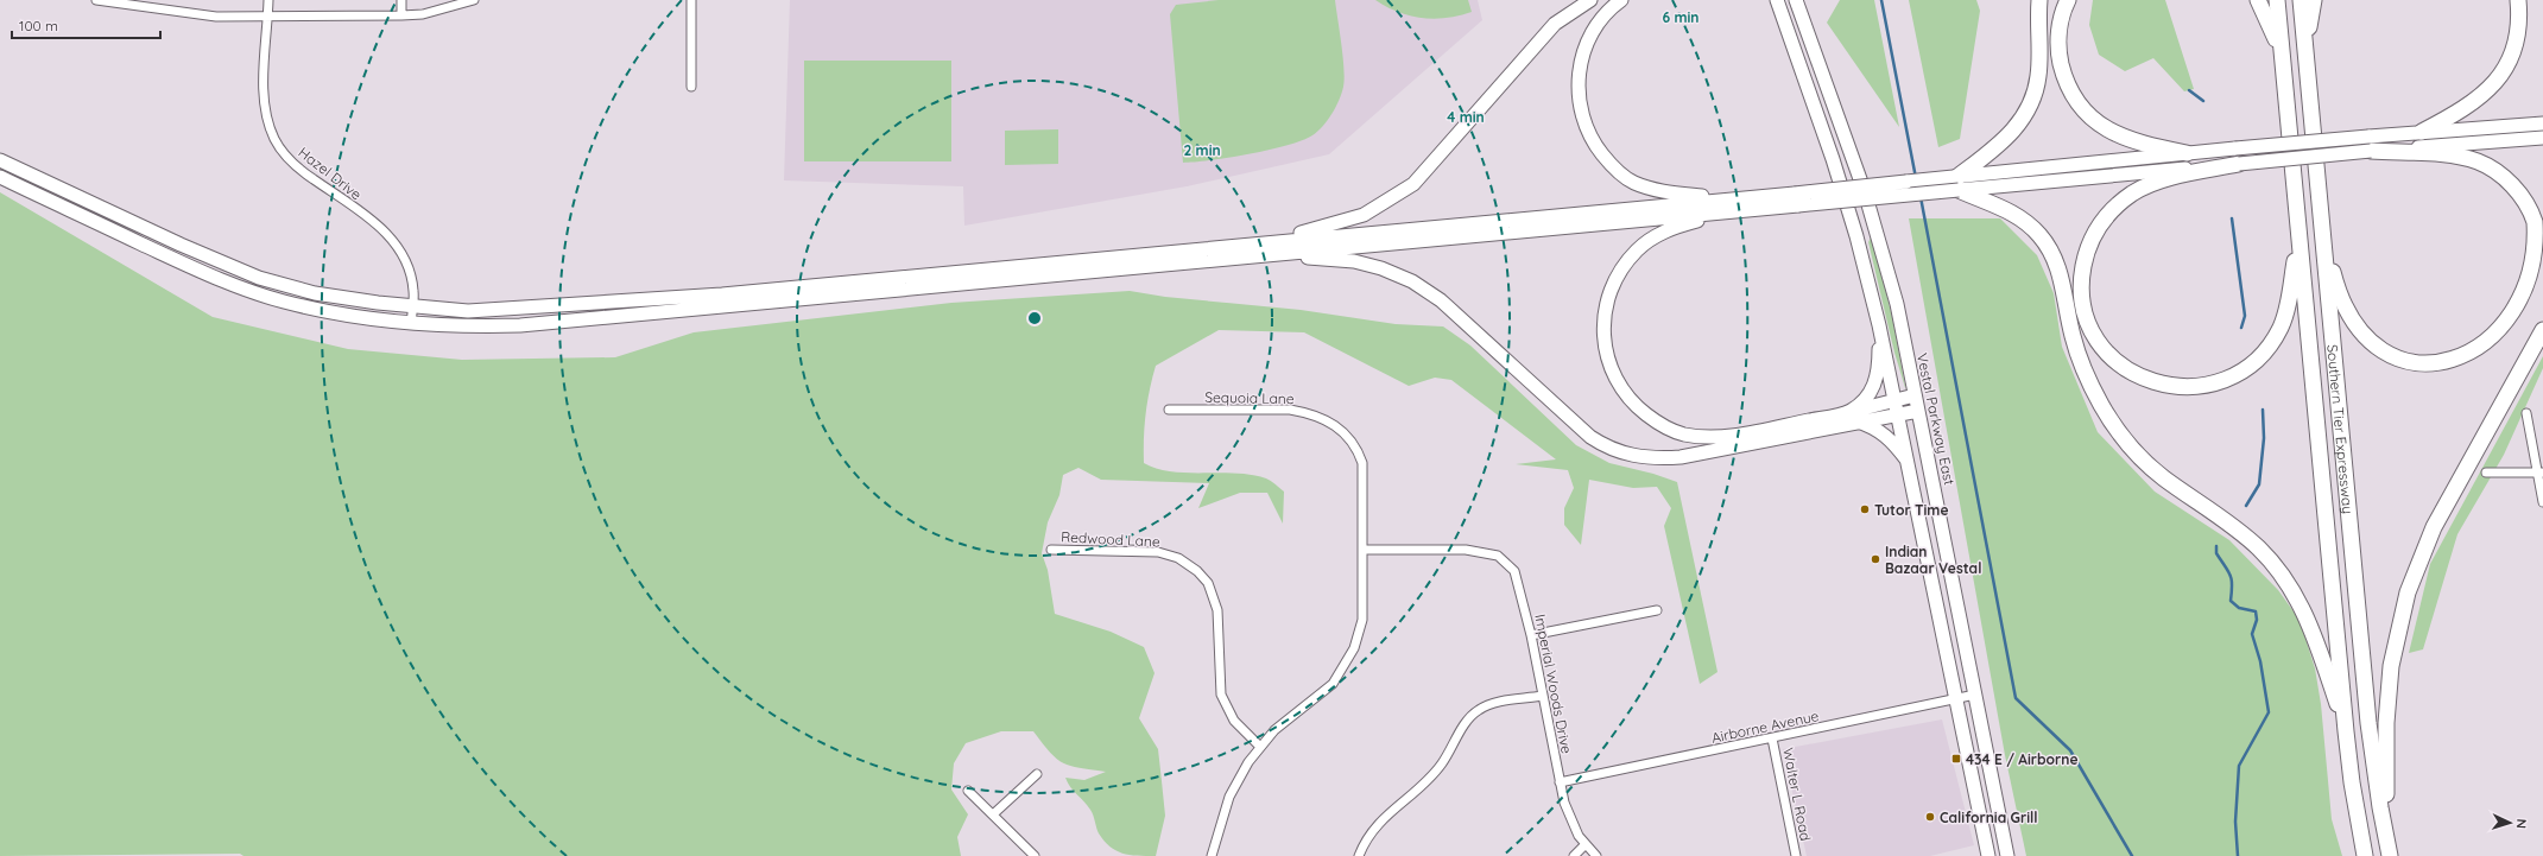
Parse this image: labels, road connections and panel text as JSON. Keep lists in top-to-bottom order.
{
  "streets": {
    "highway": ["Southern Tier Expressway"],
    "main road": ["Vestal Parkway East"],
    "street": [
      "Hazel Drive",
      "Sequoia Lane",
      "Redwood Lane",
      "Imperial Woods Drive",
      "Airborne Avenue",
      "Walter L Road"
    ]
  },
  "crossings": [
    ["Sequoia Lane", "Redwood Lane"],
    ["Sequoia Lane", "Imperial Woods Drive"],
    ["Vestal Parkway East", "Airborne Avenue"],
    ["Imperial Woods Drive", "Airborne Avenue"],
    ["Airborne Avenue", "Walter L Road"]
  ],
  "places": {
    "other": ["Tutor Time", "Indian Bazaar Vestal", "California Grill"],
    "transit": ["434 E / Airborne"]
  },
  "scale_bar": "100 m",
  "north": "right",
  "rings": ["6 min", "4 min", "2 min"]
}
